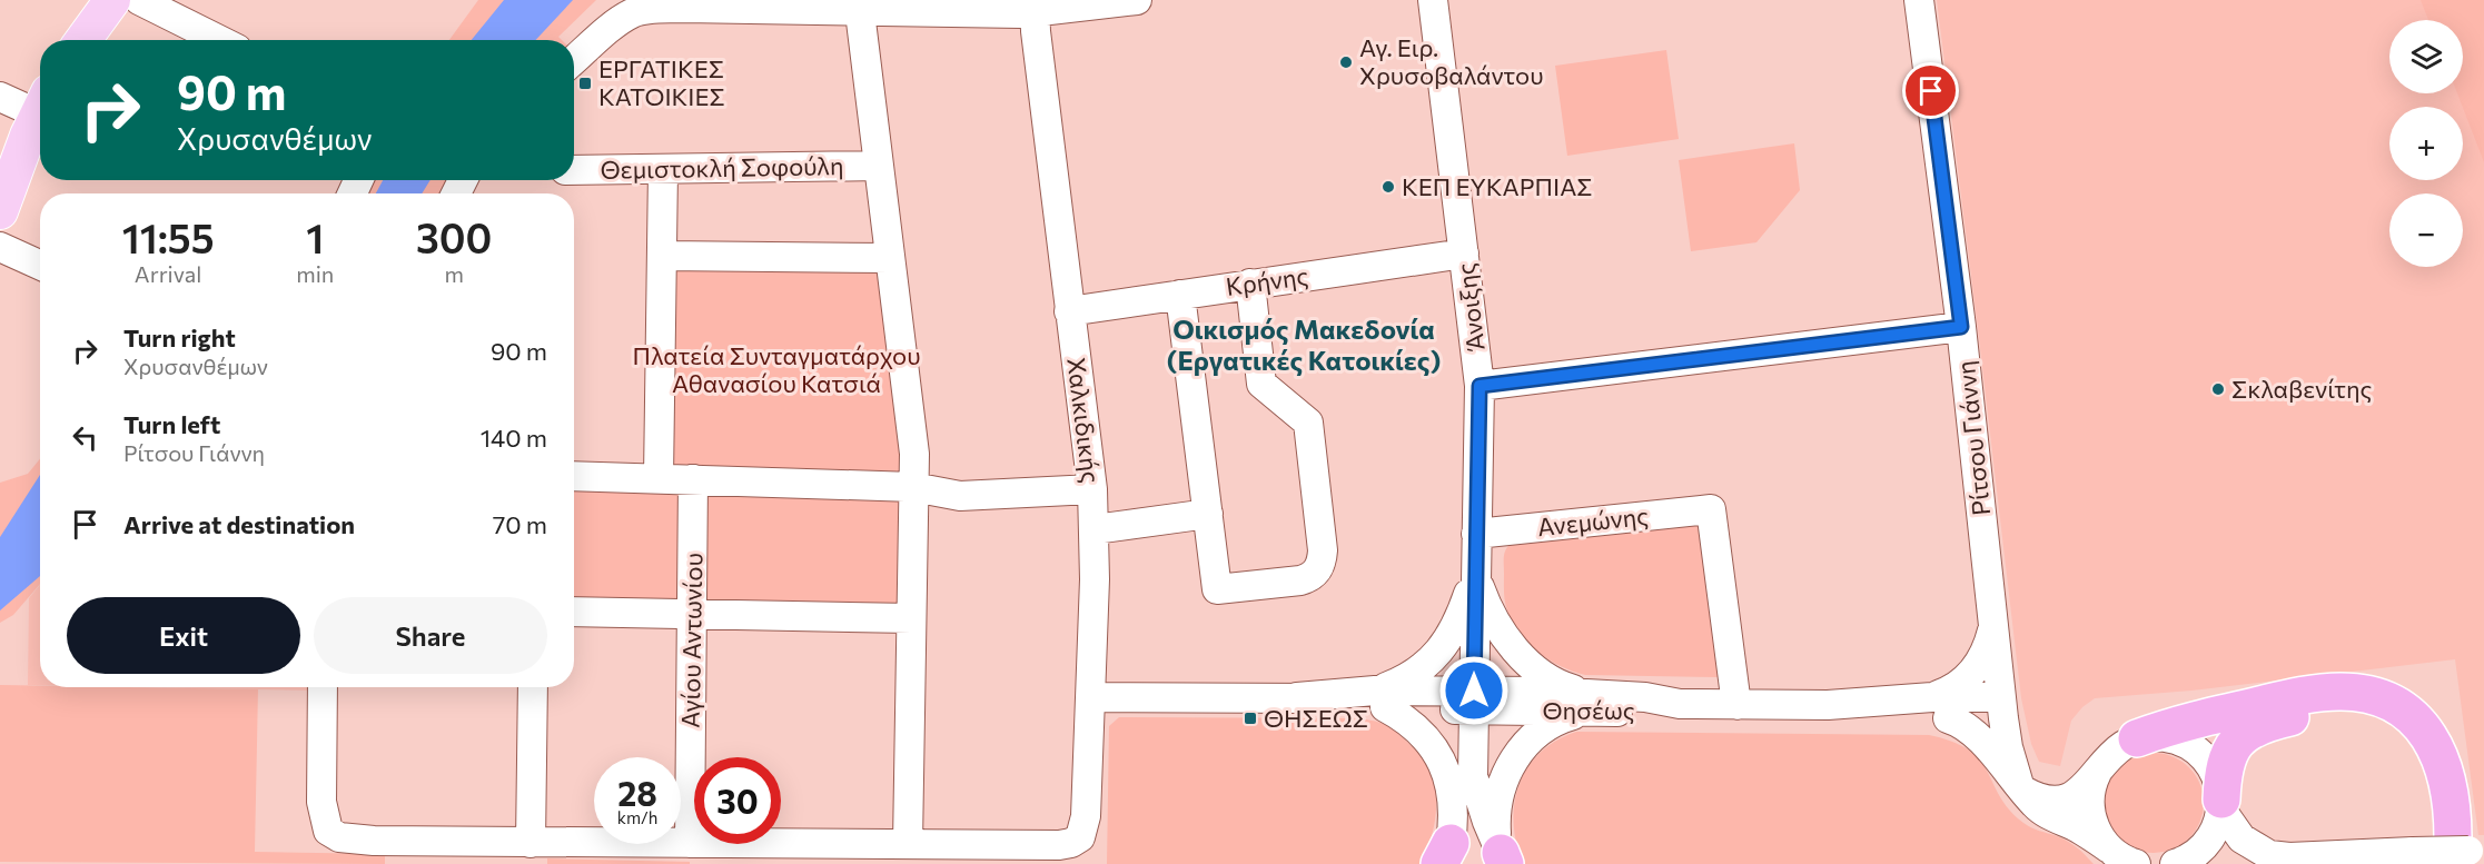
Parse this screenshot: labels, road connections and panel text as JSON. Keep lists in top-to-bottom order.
{
  "streets": {
    "street": [
      "Θεμιστοκλή Σοφούλη",
      "Κρήνης",
      "Άνοιξης",
      "Χαλκιδικής",
      "Ρίτσου Γιάννη",
      "Ανεμώνης",
      "Αγίου Αντωνίου",
      "Θησέως"
    ]
  },
  "crossings": [
    ["Κρήνης", "Άνοιξης"],
    ["Κρήνης", "Χαλκιδικής"],
    ["Άνοιξης", "Ανεμώνης"],
    ["Άνοιξης", "Θησέως"],
    ["Χαλκιδικής", "Θησέως"],
    ["Ρίτσου Γιάννη", "Θησέως"],
    ["Ανεμώνης", "Θησέως"]
  ],
  "districts": ["Οικισμός Μακεδονία (Εργατικές Κατοικίες)"],
  "parks": ["Πλατεία Συνταγματάρχου Αθανασίου Κατσιά"],
  "places": {
    "other": ["Αγ. Ειρ. Χρυσοβαλάντου", "ΚΕΠ ΕΥΚΑΡΠΙΑΣ", "Σκλαβενίτης"],
    "transit": ["ΕΡΓΑΤΙΚΕΣ ΚΑΤΟΙΚΙΕΣ", "ΘΗΣΕΩΣ"]
  },
  "page": {
    "map_buttons": ["+", "−"],
    "turn": ["90 m", "Χρυσανθέμων"],
    "eta": [
      "11:55",
      "Arrival",
      "1",
      "min",
      "300",
      "m"
    ],
    "list": [
      {
        "name": "Turn right",
        "note": "Χρυσανθέμων",
        "value": "90 m"
      },
      {
        "name": "Turn left",
        "note": "Ρίτσου Γιάννη",
        "value": "140 m"
      },
      {
        "name": "Arrive at destination",
        "value": "70 m"
      }
    ],
    "buttons": ["Exit", "Share"],
    "speed": "28 km/h",
    "limit": "30"
  }
}
